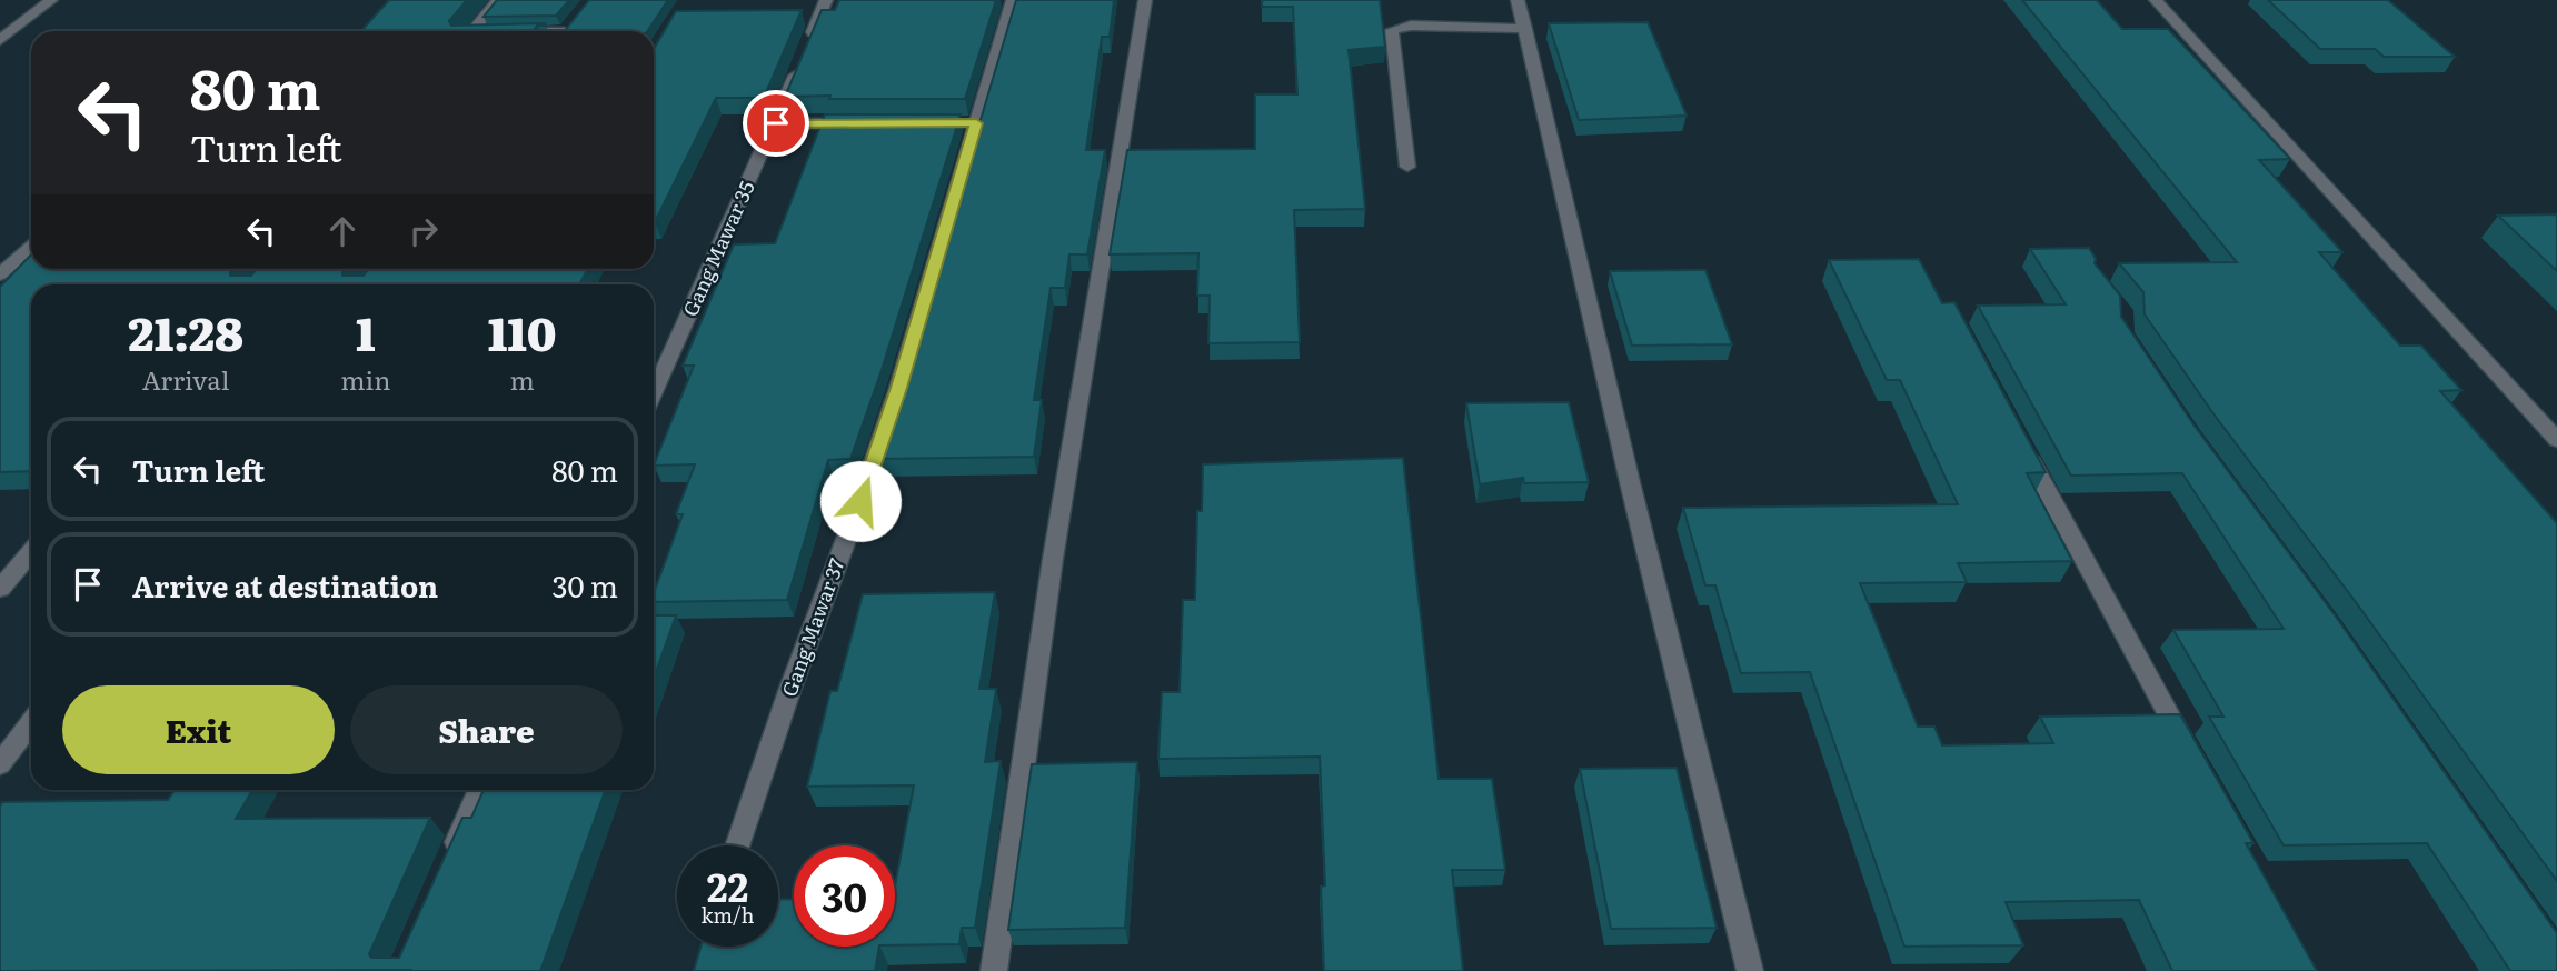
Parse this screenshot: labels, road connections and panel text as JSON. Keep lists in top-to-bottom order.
{
  "streets": {
    "street": ["Gang Mawar 35", "Gang Mawar 37"]
  },
  "page": {
    "turn": ["80 m", "Turn left"],
    "eta": [
      "21:28",
      "Arrival",
      "1",
      "min",
      "110",
      "m"
    ],
    "list": [
      {
        "name": "Turn left",
        "value": "80 m"
      },
      {
        "name": "Arrive at destination",
        "value": "30 m"
      }
    ],
    "buttons": ["Exit", "Share"],
    "speed": "22 km/h",
    "limit": "30"
  }
}
